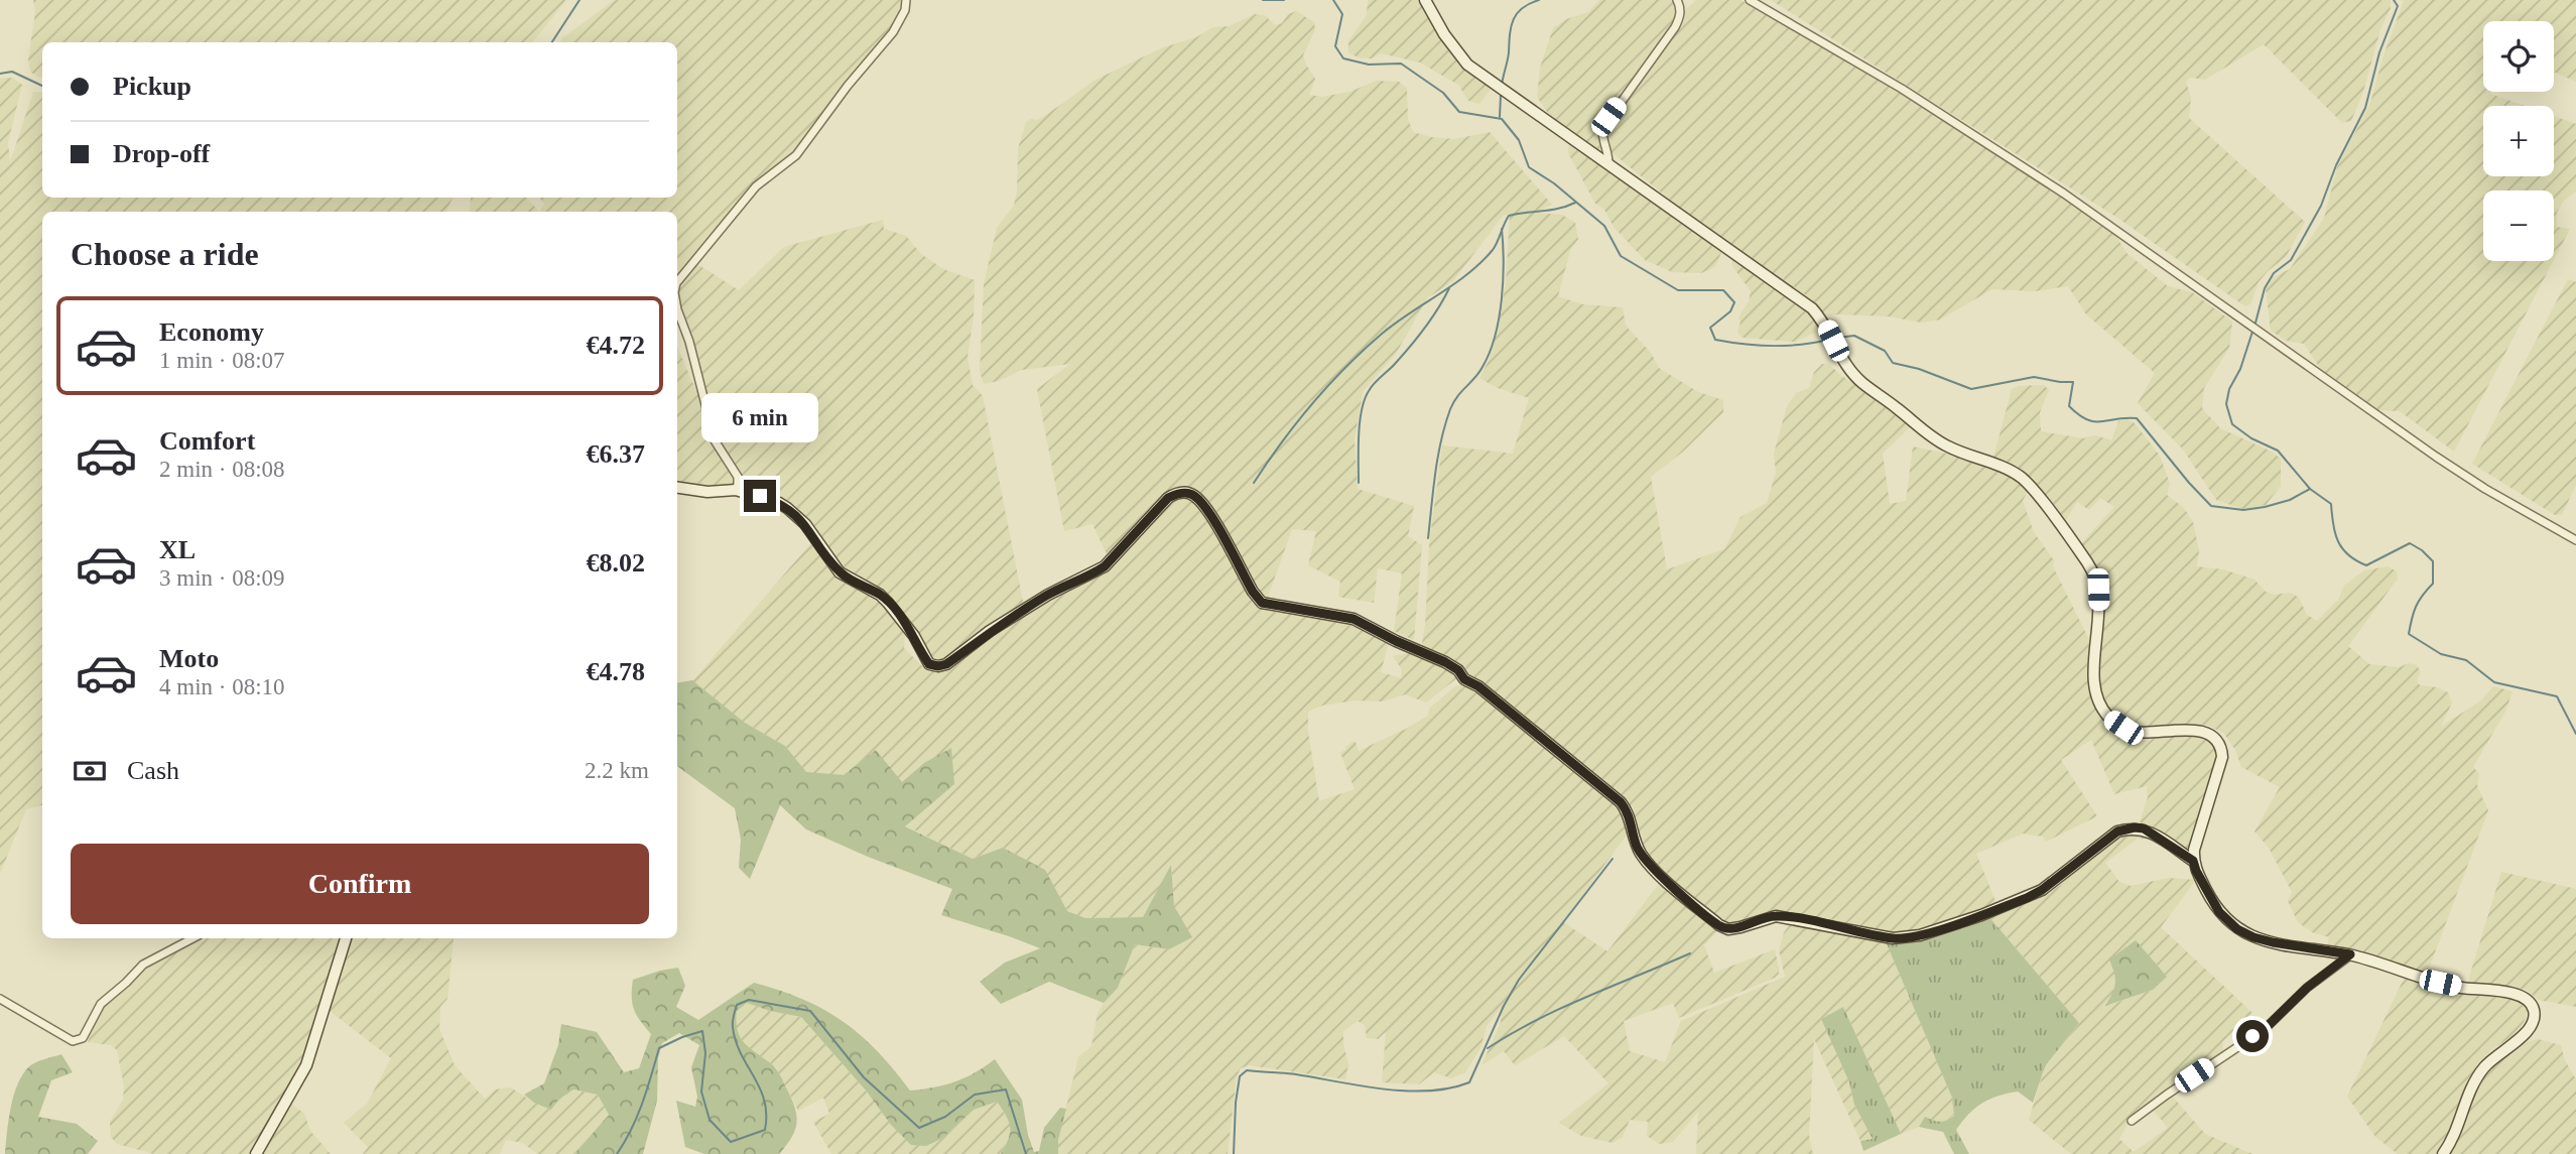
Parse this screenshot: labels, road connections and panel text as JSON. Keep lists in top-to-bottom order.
{
  "page": {
    "map_buttons": ["+", "−"],
    "banner": ["Pickup", "Drop-off"],
    "heading": "Choose a ride",
    "list": [
      {
        "name": "Economy",
        "note": "1 min · 08:07",
        "value": "€4.72"
      },
      {
        "name": "Comfort",
        "note": "2 min · 08:08",
        "value": "€6.37"
      },
      {
        "name": "XL",
        "note": "3 min · 08:09",
        "value": "€8.02"
      },
      {
        "name": "Moto",
        "note": "4 min · 08:10",
        "value": "€4.78"
      }
    ],
    "bubble": "6 min",
    "pay": ["Cash", "2.2 km"],
    "buttons": "Confirm"
  }
}
